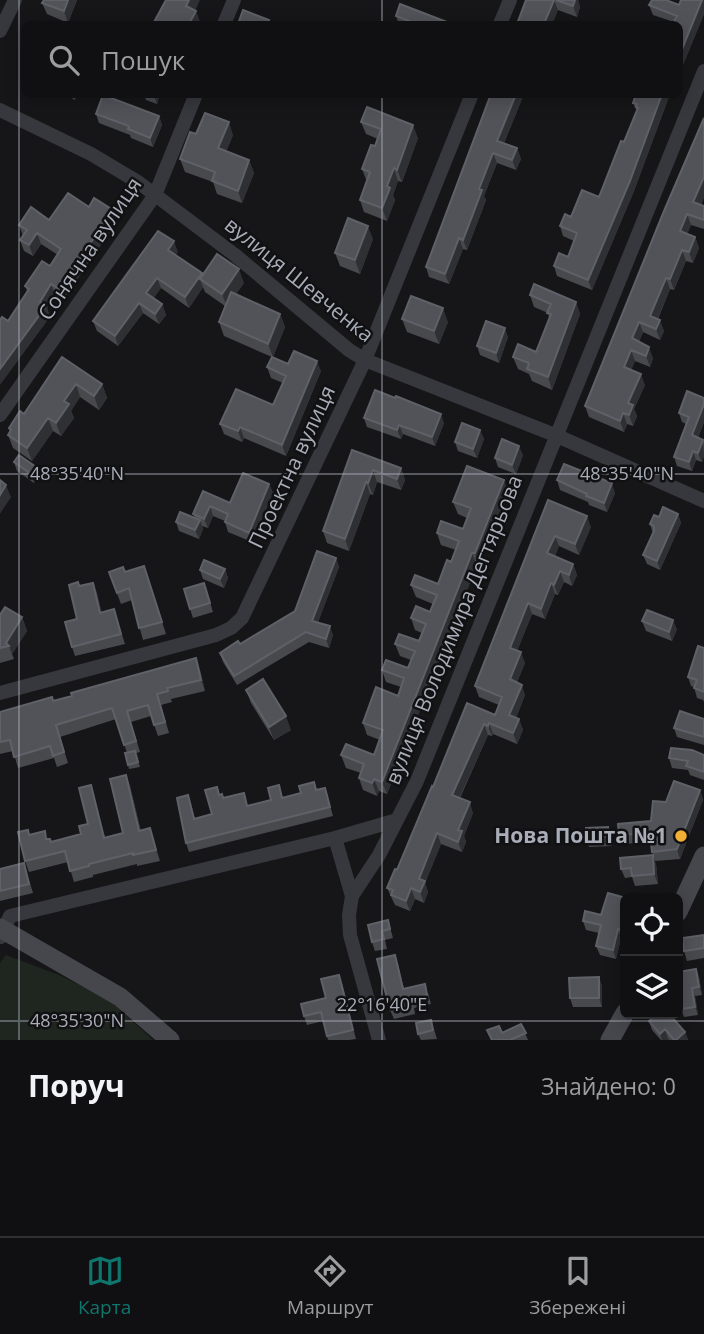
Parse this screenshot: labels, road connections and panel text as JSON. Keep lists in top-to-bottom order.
{
  "streets": {
    "street": [
      "Сонячна вулиця",
      "вулиця Шевченка",
      "Проектна вулиця",
      "вулиця Володимира Дегтярьова"
    ]
  },
  "crossings": [
    ["Сонячна вулиця", "вулиця Шевченка"],
    ["вулиця Шевченка", "Проектна вулиця"],
    ["вулиця Шевченка", "вулиця Володимира Дегтярьова"]
  ],
  "places": ["Нова Пошта №1"],
  "page": {
    "search": "Пошук",
    "heading": ["Поруч", "Знайдено: 0"],
    "nav": ["Карта", "Маршрут", "Збережені"]
  },
  "coordinates": ["48°35'40\"N", "22°16'40\"E", "48°35'30\"N"]
}
